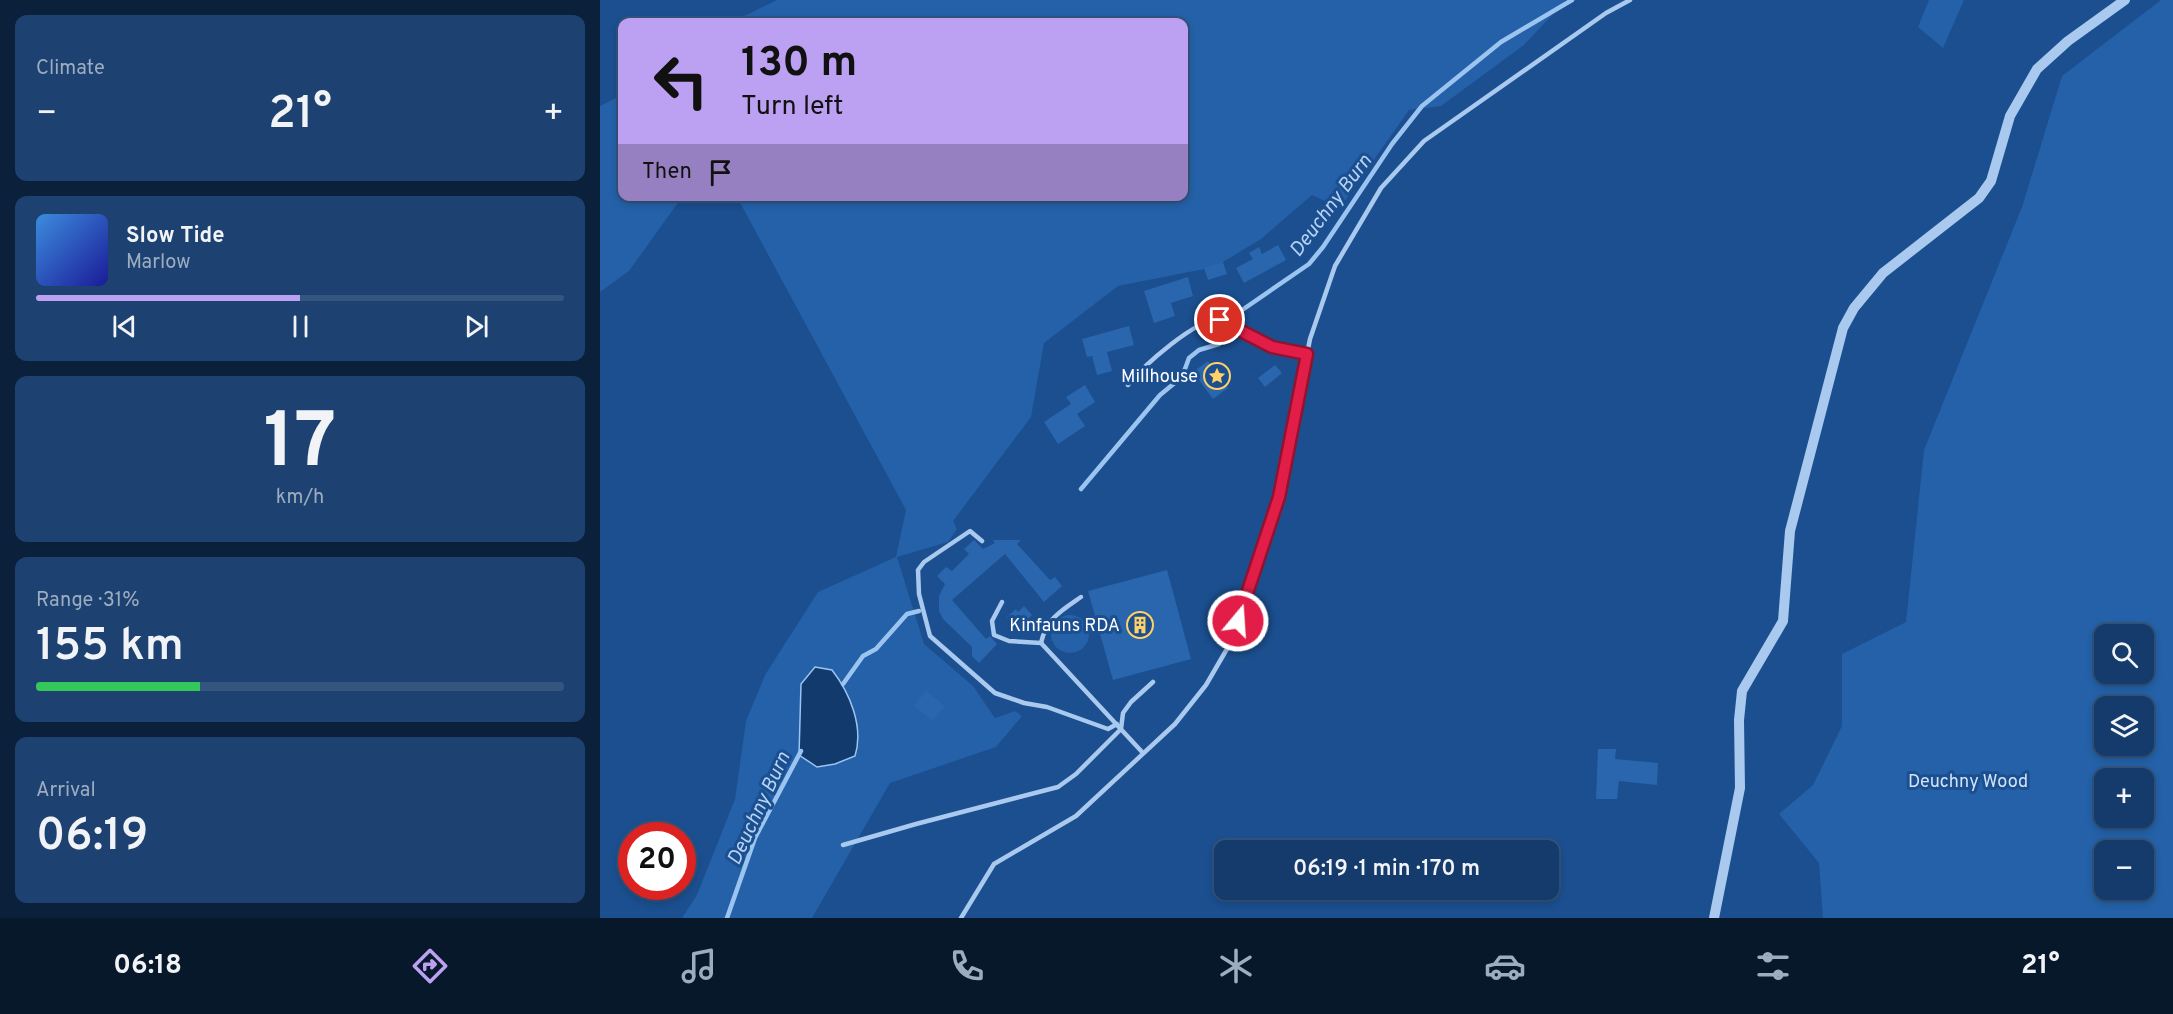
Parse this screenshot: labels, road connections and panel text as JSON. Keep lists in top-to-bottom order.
{
  "water": ["Deuchny Burn"],
  "parks": ["Deuchny Wood"],
  "places": {
    "place": ["Millhouse"],
    "building": ["Kinfauns RDA"]
  },
  "page": {
    "tile": [
      "Climate",
      ["17", "km/h"],
      ["Range · 31%", "155 km"],
      ["Arrival", "06:19"]
    ],
    "turn": ["130 m", "Turn left"],
    "heat": ["−", "21°", "+"],
    "then": "Then",
    "song": ["Slow Tide", "Marlow"],
    "map_buttons": ["+", "−"],
    "limit": "20",
    "trip": "06:19 · 1 min · 170 m",
    "tabs": ["06:18", "21°"]
  }
}
